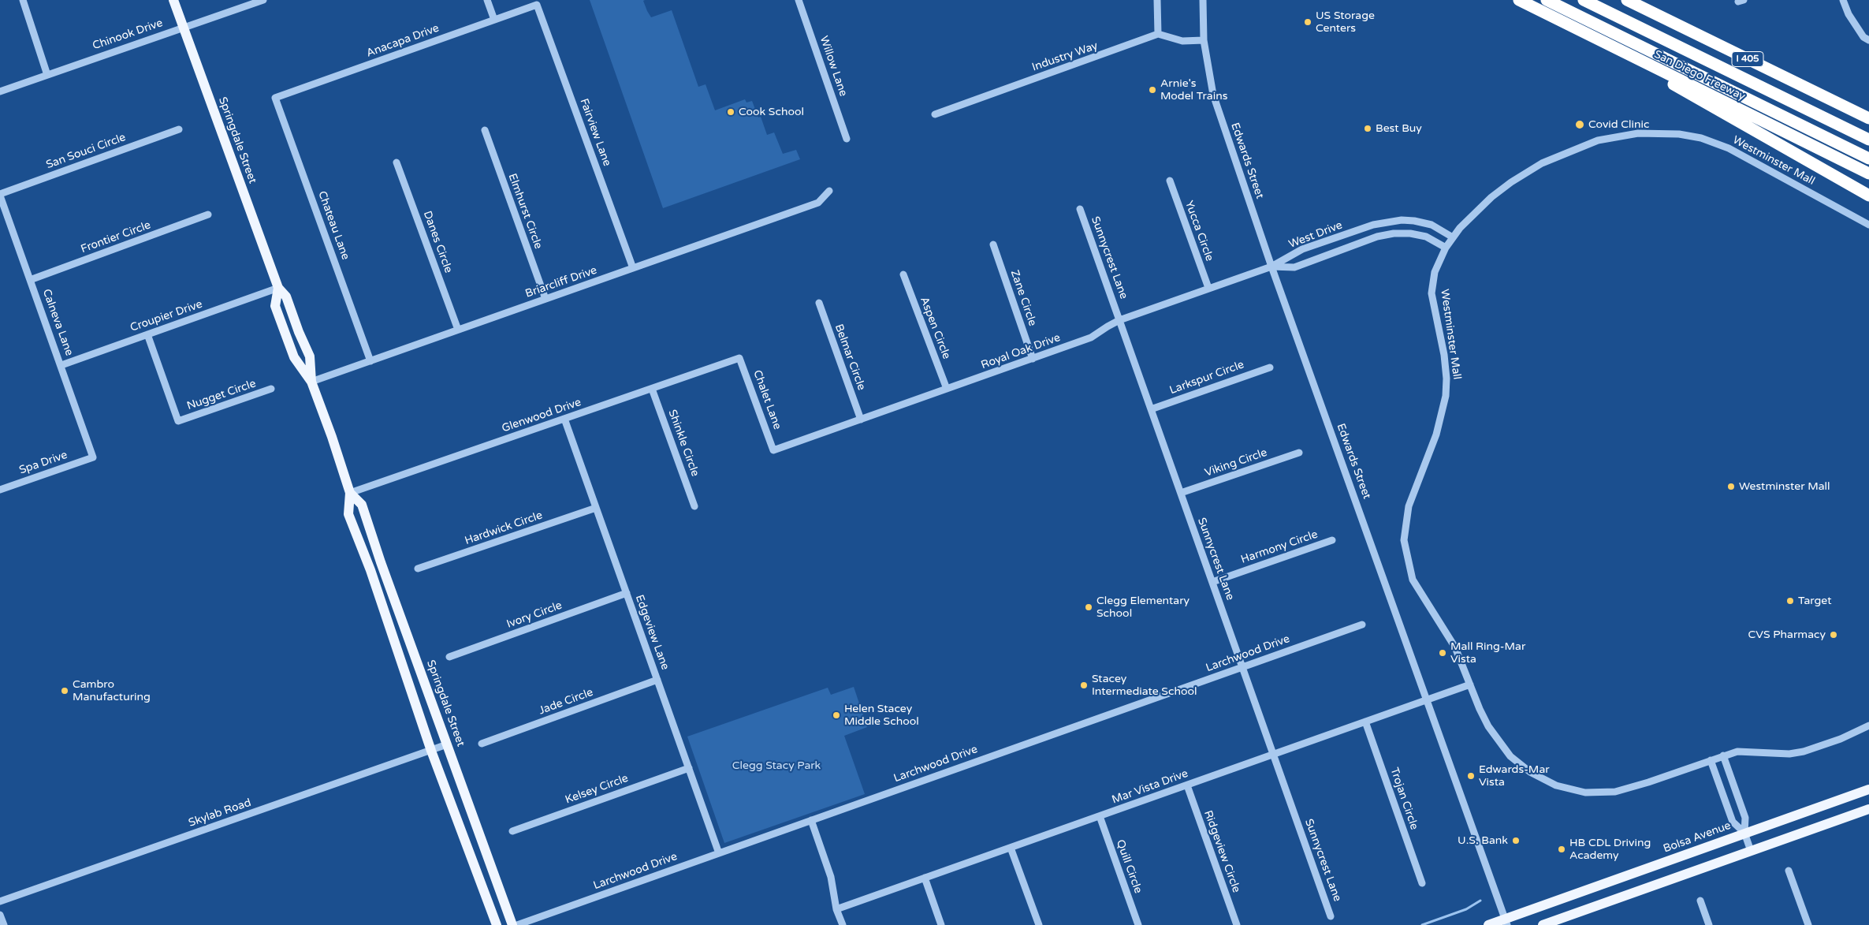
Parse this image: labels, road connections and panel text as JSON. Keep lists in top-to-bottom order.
{
  "streets": {
    "highway": ["I 405", "San Diego Freeway"],
    "main road": ["Springdale Street", "Bolsa Avenue"],
    "street": [
      "Chinook Drive",
      "Anacapa Drive",
      "Industry Way",
      "Willow Lane",
      "Fairview Lane",
      "San Souci Circle",
      "Edwards Street",
      "Westminster Mall",
      "Elmhurst Circle",
      "Chateau Lane",
      "Yucca Circle",
      "West Drive",
      "Frontier Circle",
      "Danes Circle",
      "Sunnycrest Lane",
      "Briarcliff Drive",
      "Zane Circle",
      "Croupier Drive",
      "Calneva Lane",
      "Aspen Circle",
      "Royal Oak Drive",
      "Belmar Circle",
      "Larkspur Circle",
      "Nugget Circle",
      "Chalet Lane",
      "Glenwood Drive",
      "Shinkle Circle",
      "Spa Drive",
      "Viking Circle",
      "Hardwick Circle",
      "Harmony Circle",
      "Ivory Circle",
      "Edgeview Lane",
      "Larchwood Drive",
      "Jade Circle",
      "Mar Vista Drive",
      "Kelsey Circle",
      "Trojan Circle",
      "Skylab Road",
      "Ridgeview Circle",
      "Quill Circle"
    ]
  },
  "crossings": [
    ["Chinook Drive", "Springdale Street"],
    ["Anacapa Drive", "Fairview Lane"],
    ["Anacapa Drive", "Chateau Lane"],
    ["Fairview Lane", "Briarcliff Drive"],
    ["Springdale Street", "Briarcliff Drive"],
    ["Springdale Street", "Croupier Drive"],
    ["Springdale Street", "Glenwood Drive"],
    ["Springdale Street", "Skylab Road"],
    ["San Souci Circle", "Calneva Lane"],
    ["Edwards Street", "West Drive"],
    ["Edwards Street", "Royal Oak Drive"],
    ["Edwards Street", "Mar Vista Drive"],
    ["Edwards Street", "Bolsa Avenue"],
    ["Westminster Mall", "West Drive"],
    ["Westminster Mall", "Mar Vista Drive"],
    ["Elmhurst Circle", "Briarcliff Drive"],
    ["Chateau Lane", "Briarcliff Drive"],
    ["Yucca Circle", "Royal Oak Drive"],
    ["West Drive", "Royal Oak Drive"],
    ["Frontier Circle", "Calneva Lane"],
    ["Danes Circle", "Briarcliff Drive"],
    ["Sunnycrest Lane", "Royal Oak Drive"],
    ["Sunnycrest Lane", "Larkspur Circle"],
    ["Sunnycrest Lane", "Viking Circle"],
    ["Sunnycrest Lane", "Harmony Circle"],
    ["Sunnycrest Lane", "Larchwood Drive"],
    ["Sunnycrest Lane", "Mar Vista Drive"],
    ["Zane Circle", "Royal Oak Drive"],
    ["Croupier Drive", "Calneva Lane"],
    ["Croupier Drive", "Nugget Circle"],
    ["Calneva Lane", "Spa Drive"],
    ["Aspen Circle", "Royal Oak Drive"],
    ["Royal Oak Drive", "Belmar Circle"],
    ["Royal Oak Drive", "Chalet Lane"],
    ["Chalet Lane", "Glenwood Drive"],
    ["Glenwood Drive", "Shinkle Circle"],
    ["Glenwood Drive", "Edgeview Lane"],
    ["Hardwick Circle", "Edgeview Lane"],
    ["Ivory Circle", "Edgeview Lane"],
    ["Edgeview Lane", "Larchwood Drive"],
    ["Edgeview Lane", "Jade Circle"],
    ["Edgeview Lane", "Kelsey Circle"],
    ["Mar Vista Drive", "Trojan Circle"],
    ["Mar Vista Drive", "Ridgeview Circle"],
    ["Mar Vista Drive", "Quill Circle"]
  ],
  "parks": ["Clegg Stacy Park"],
  "places": [
    "US Storage Centers",
    "Arnie's Model Trains",
    "Cook School",
    "Covid Clinic",
    "Best Buy",
    "Westminster Mall",
    "Target",
    "Clegg Elementary School",
    "CVS Pharmacy",
    "Mall Ring-Mar Vista",
    "Stacey Intermediate School",
    "Cambro Manufacturing",
    "Helen Stacey Middle School",
    "Edwards-Mar Vista",
    "U.S. Bank",
    "HB CDL Driving Academy"
  ]
}
